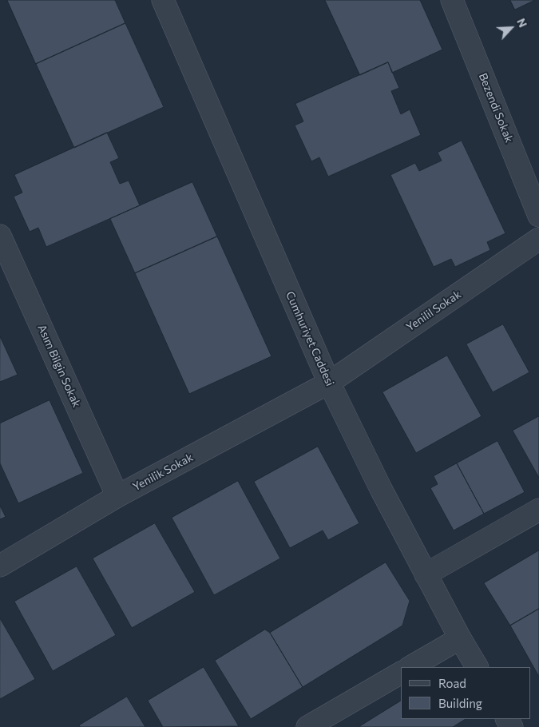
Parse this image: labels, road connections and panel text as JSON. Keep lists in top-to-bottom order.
{
  "streets": {
    "street": [
      "Bezendi Sokak",
      "Yenilil Sokak",
      "Cumhuriyet Caddesi",
      "Asım Bilgin Sokak",
      "Yenilik Sokak"
    ]
  },
  "crossings": [
    ["Yenilil Sokak", "Cumhuriyet Caddesi"],
    ["Yenilil Sokak", "Yenilik Sokak"],
    ["Cumhuriyet Caddesi", "Yenilik Sokak"],
    ["Asım Bilgin Sokak", "Yenilik Sokak"]
  ],
  "legend": ["Road", "Building"],
  "north": "top right"
}
